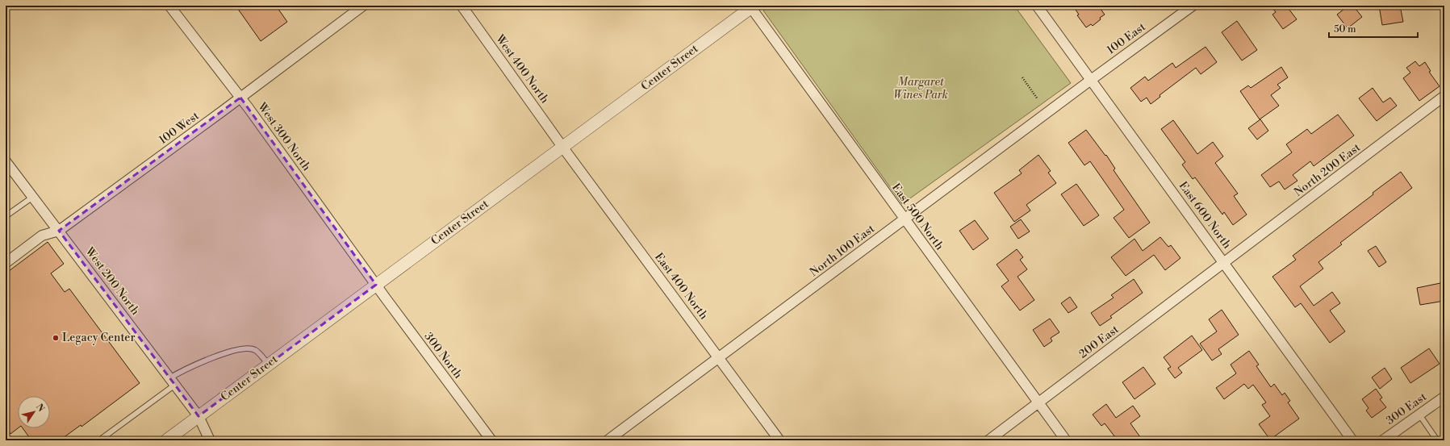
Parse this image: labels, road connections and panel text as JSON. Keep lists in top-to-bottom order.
{
  "streets": {
    "street": [
      "100 East",
      "Center Street",
      "West 400 North",
      "100 West",
      "West 300 North",
      "North 200 East",
      "East 600 North",
      "East 500 North",
      "North 100 East",
      "West 200 North",
      "East 400 North",
      "200 East",
      "300 North",
      "300 East"
    ]
  },
  "crossings": [
    ["100 East", "East 600 North"],
    ["100 East", "North 100 East"],
    ["Center Street", "West 400 North"],
    ["Center Street", "West 300 North"],
    ["Center Street", "East 500 North"],
    ["Center Street", "West 200 North"],
    ["Center Street", "East 400 North"],
    ["Center Street", "300 North"],
    ["West 400 North", "East 400 North"],
    ["100 West", "West 300 North"],
    ["100 West", "West 200 North"],
    ["West 300 North", "300 North"],
    ["North 200 East", "East 600 North"],
    ["North 200 East", "200 East"],
    ["East 600 North", "North 100 East"],
    ["East 600 North", "200 East"],
    ["East 500 North", "North 100 East"],
    ["East 500 North", "200 East"],
    ["North 100 East", "East 400 North"]
  ],
  "parks": ["Margaret Wines Park"],
  "places": ["Legacy Center"],
  "scale_bar": "50 m",
  "north": "top right"
}
